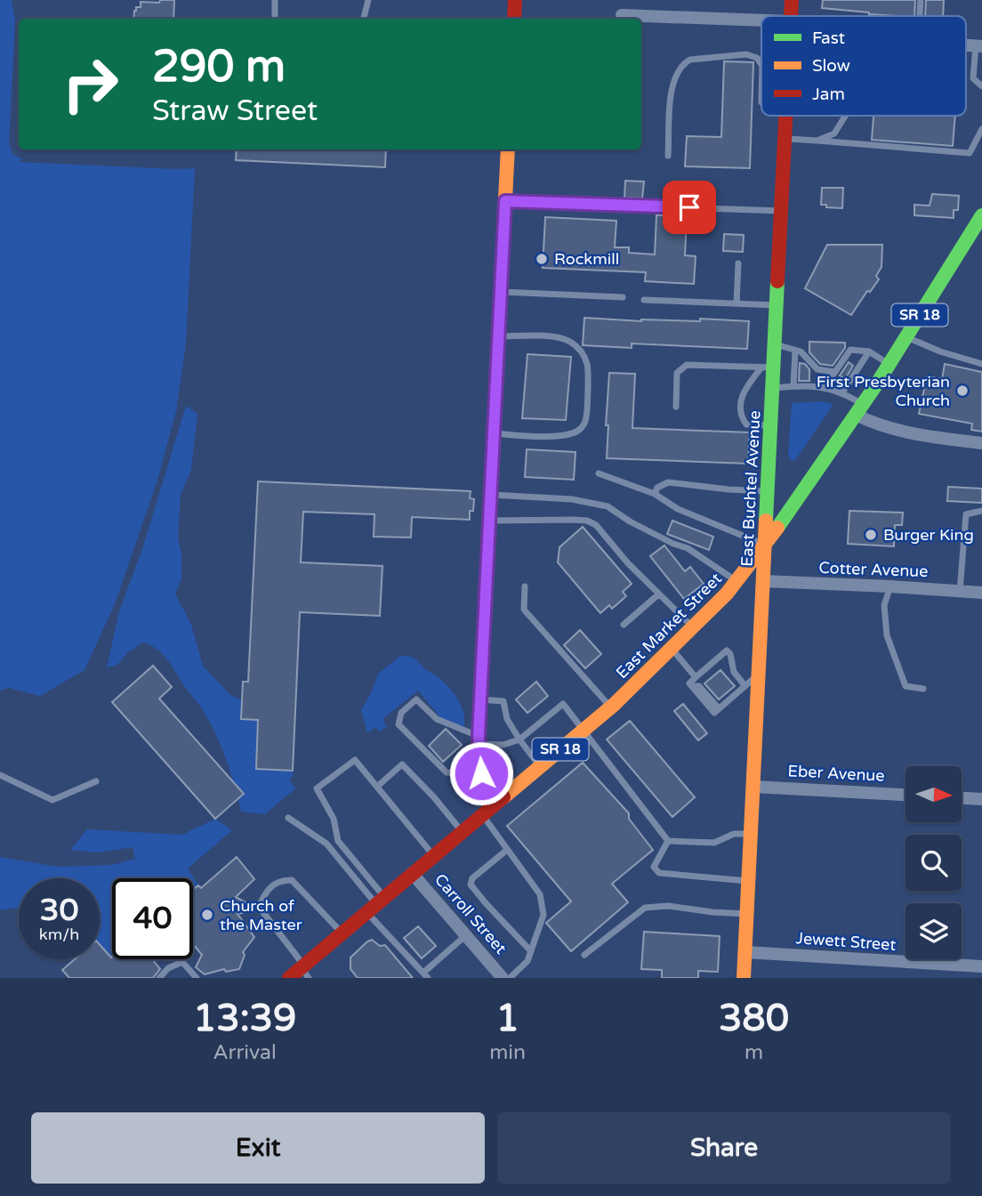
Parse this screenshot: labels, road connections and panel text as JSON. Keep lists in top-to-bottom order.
{
  "streets": {
    "main road": ["SR 18", "East Buchtel Avenue", "East Market Street"],
    "street": [
      "Cotter Avenue",
      "Eber Avenue",
      "Carroll Street",
      "Jewett Street"
    ]
  },
  "crossings": [
    ["East Buchtel Avenue", "Cotter Avenue"],
    ["East Buchtel Avenue", "East Market Street"],
    ["East Buchtel Avenue", "Eber Avenue"],
    ["East Buchtel Avenue", "Jewett Street"],
    ["East Market Street", "Carroll Street"]
  ],
  "places": [
    "Rockmill",
    "First Presbyterian Church",
    "Burger King",
    "Church of the Master"
  ],
  "legend": ["Fast", "Slow", "Jam"],
  "north": "right",
  "page": {
    "turn": ["290 m", "Straw Street"],
    "speed": "30 km/h",
    "limit": "40",
    "eta": [
      "13:39",
      "Arrival",
      "1",
      "min",
      "380",
      "m"
    ],
    "buttons": ["Exit", "Share"]
  }
}
